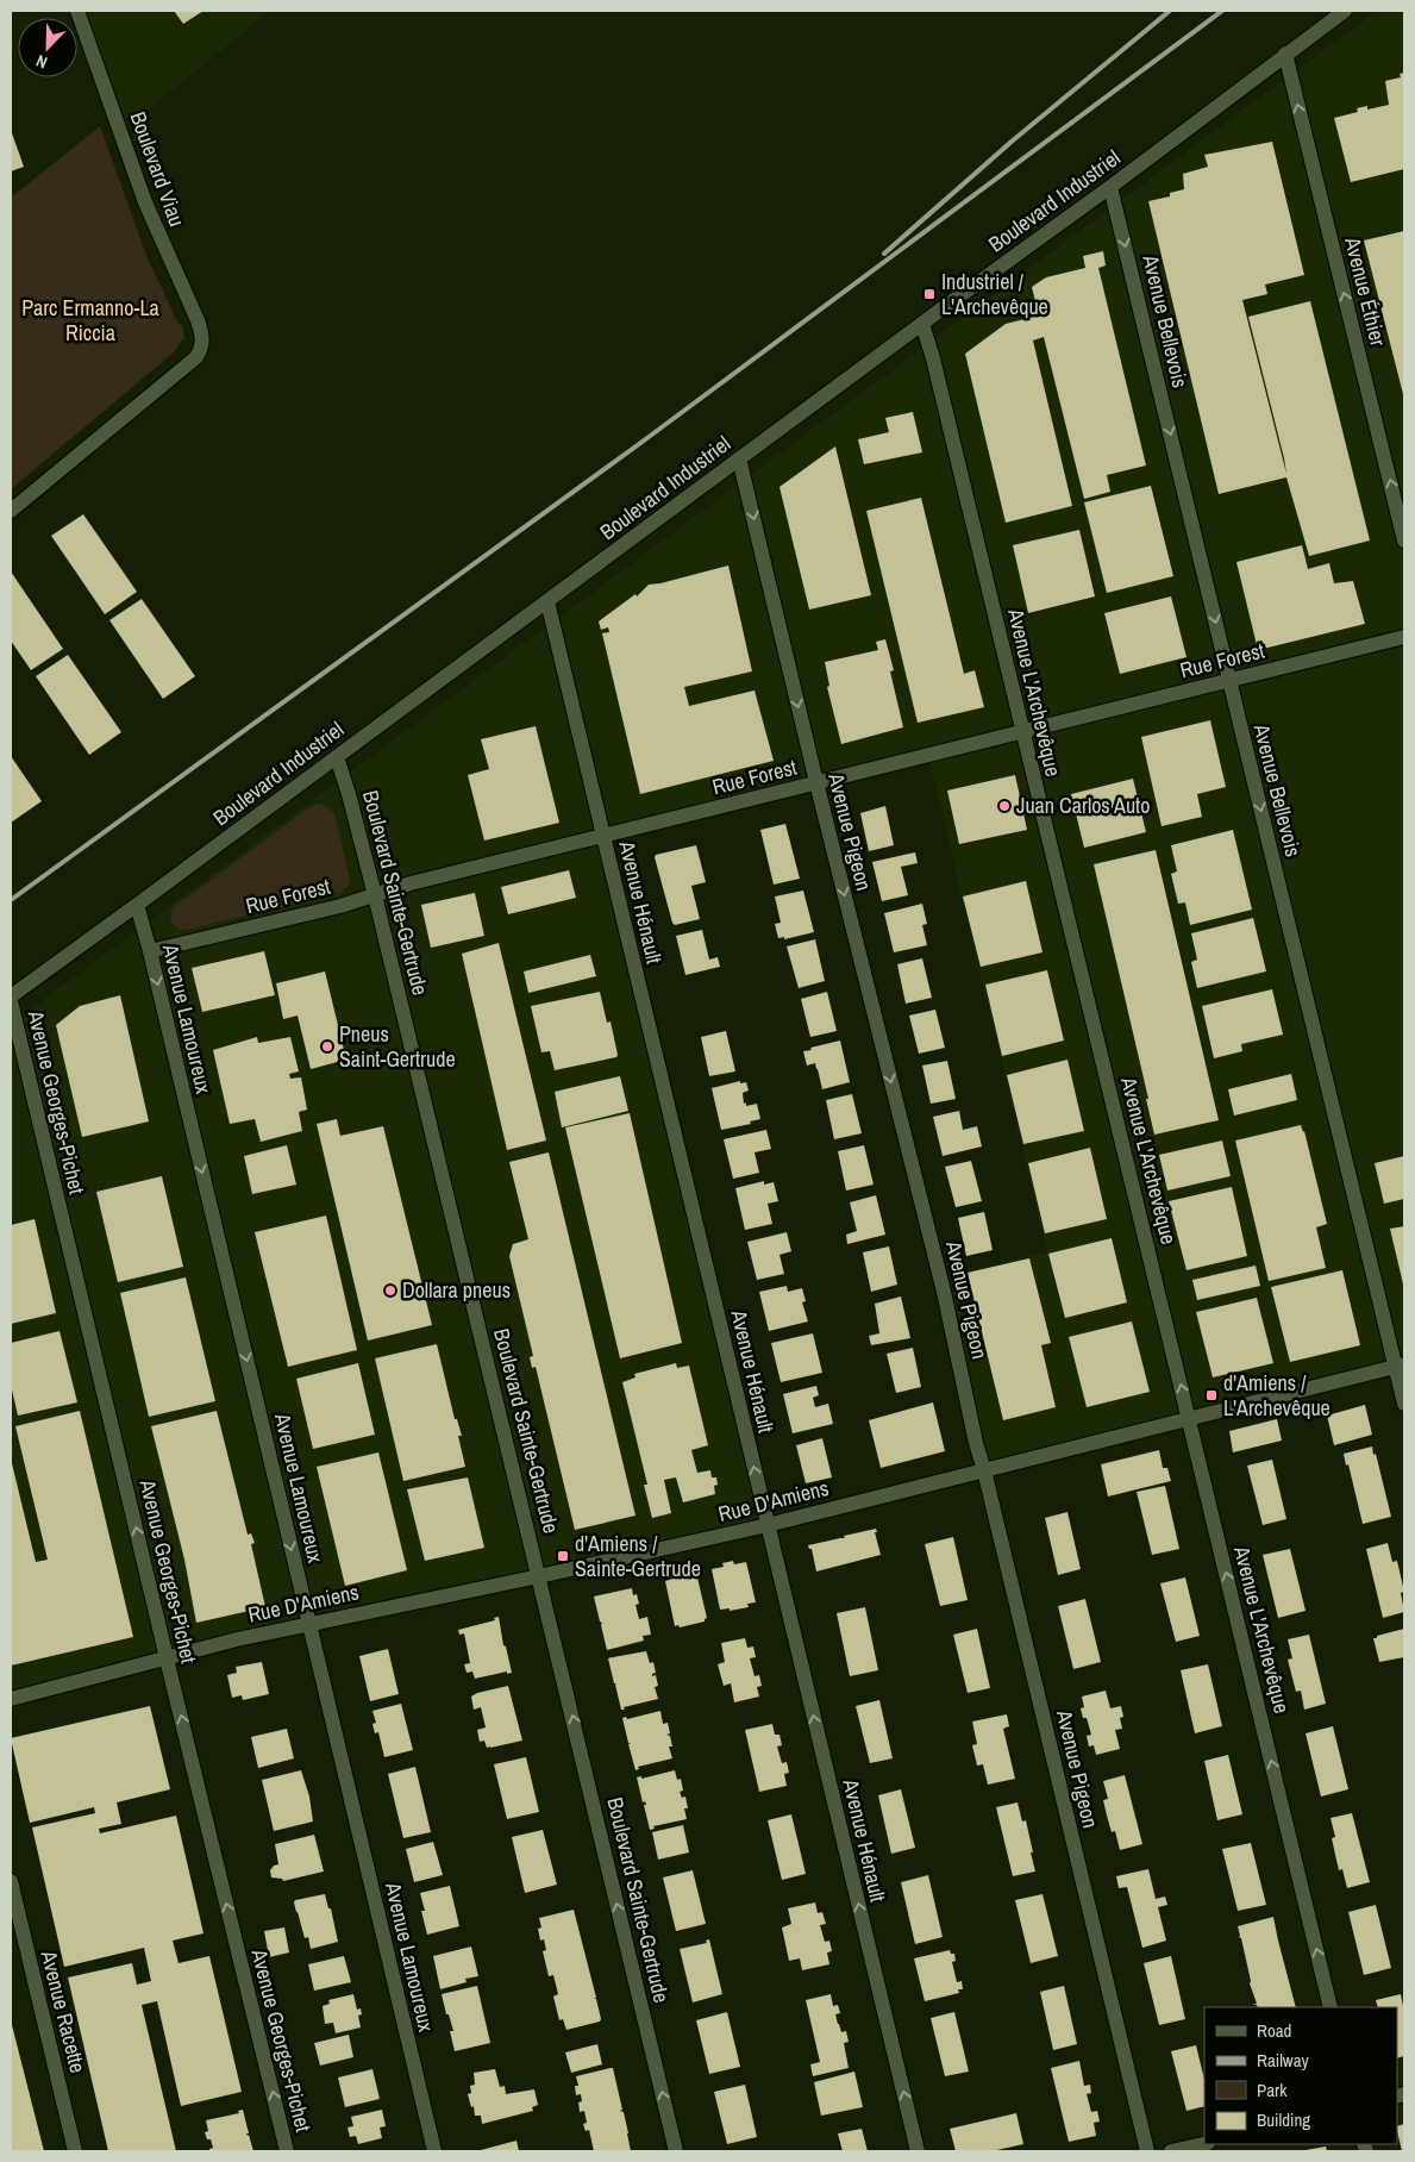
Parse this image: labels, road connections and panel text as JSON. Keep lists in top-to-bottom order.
{
  "streets": {
    "street": [
      "Boulevard Viau",
      "Boulevard Industriel",
      "Avenue Éthier",
      "Avenue Bellevois",
      "Rue Forest",
      "Avenue L'Archevêque",
      "Avenue Pigeon",
      "Boulevard Sainte-Gertrude",
      "Avenue Hénault",
      "Avenue Lamoureux",
      "Avenue Georges-Pichet",
      "Rue D'Amiens",
      "Avenue Racette"
    ]
  },
  "crossings": [
    ["Boulevard Industriel", "Avenue Éthier"],
    ["Boulevard Industriel", "Avenue Bellevois"],
    ["Boulevard Industriel", "Avenue L'Archevêque"],
    ["Boulevard Industriel", "Avenue Pigeon"],
    ["Boulevard Industriel", "Boulevard Sainte-Gertrude"],
    ["Boulevard Industriel", "Avenue Hénault"],
    ["Boulevard Industriel", "Avenue Lamoureux"],
    ["Boulevard Industriel", "Avenue Georges-Pichet"],
    ["Avenue Bellevois", "Rue Forest"],
    ["Avenue Bellevois", "Rue D'Amiens"],
    ["Rue Forest", "Avenue L'Archevêque"],
    ["Rue Forest", "Avenue Pigeon"],
    ["Rue Forest", "Boulevard Sainte-Gertrude"],
    ["Rue Forest", "Avenue Hénault"],
    ["Rue Forest", "Avenue Lamoureux"],
    ["Avenue L'Archevêque", "Rue D'Amiens"],
    ["Avenue Pigeon", "Rue D'Amiens"],
    ["Boulevard Sainte-Gertrude", "Rue D'Amiens"],
    ["Avenue Hénault", "Rue D'Amiens"],
    ["Avenue Lamoureux", "Rue D'Amiens"],
    ["Avenue Georges-Pichet", "Rue D'Amiens"]
  ],
  "one_way": [
    "Avenue Éthier",
    "Avenue Bellevois",
    "Avenue L'Archevêque",
    "Avenue Pigeon",
    "Boulevard Sainte-Gertrude",
    "Avenue Hénault",
    "Avenue Lamoureux",
    "Avenue Georges-Pichet"
  ],
  "parks": ["Parc Ermanno-La Riccia"],
  "places": {
    "transit": ["Industriel / L'Archevêque", "d'Amiens / L'Archevêque", "d'Amiens / Sainte-Gertrude"],
    "other": ["Juan Carlos Auto", "Pneus Saint-Gertrude", "Dollara pneus"]
  },
  "legend": [
    "Road",
    "Railway",
    "Park",
    "Building"
  ],
  "north": "bottom left"
}
